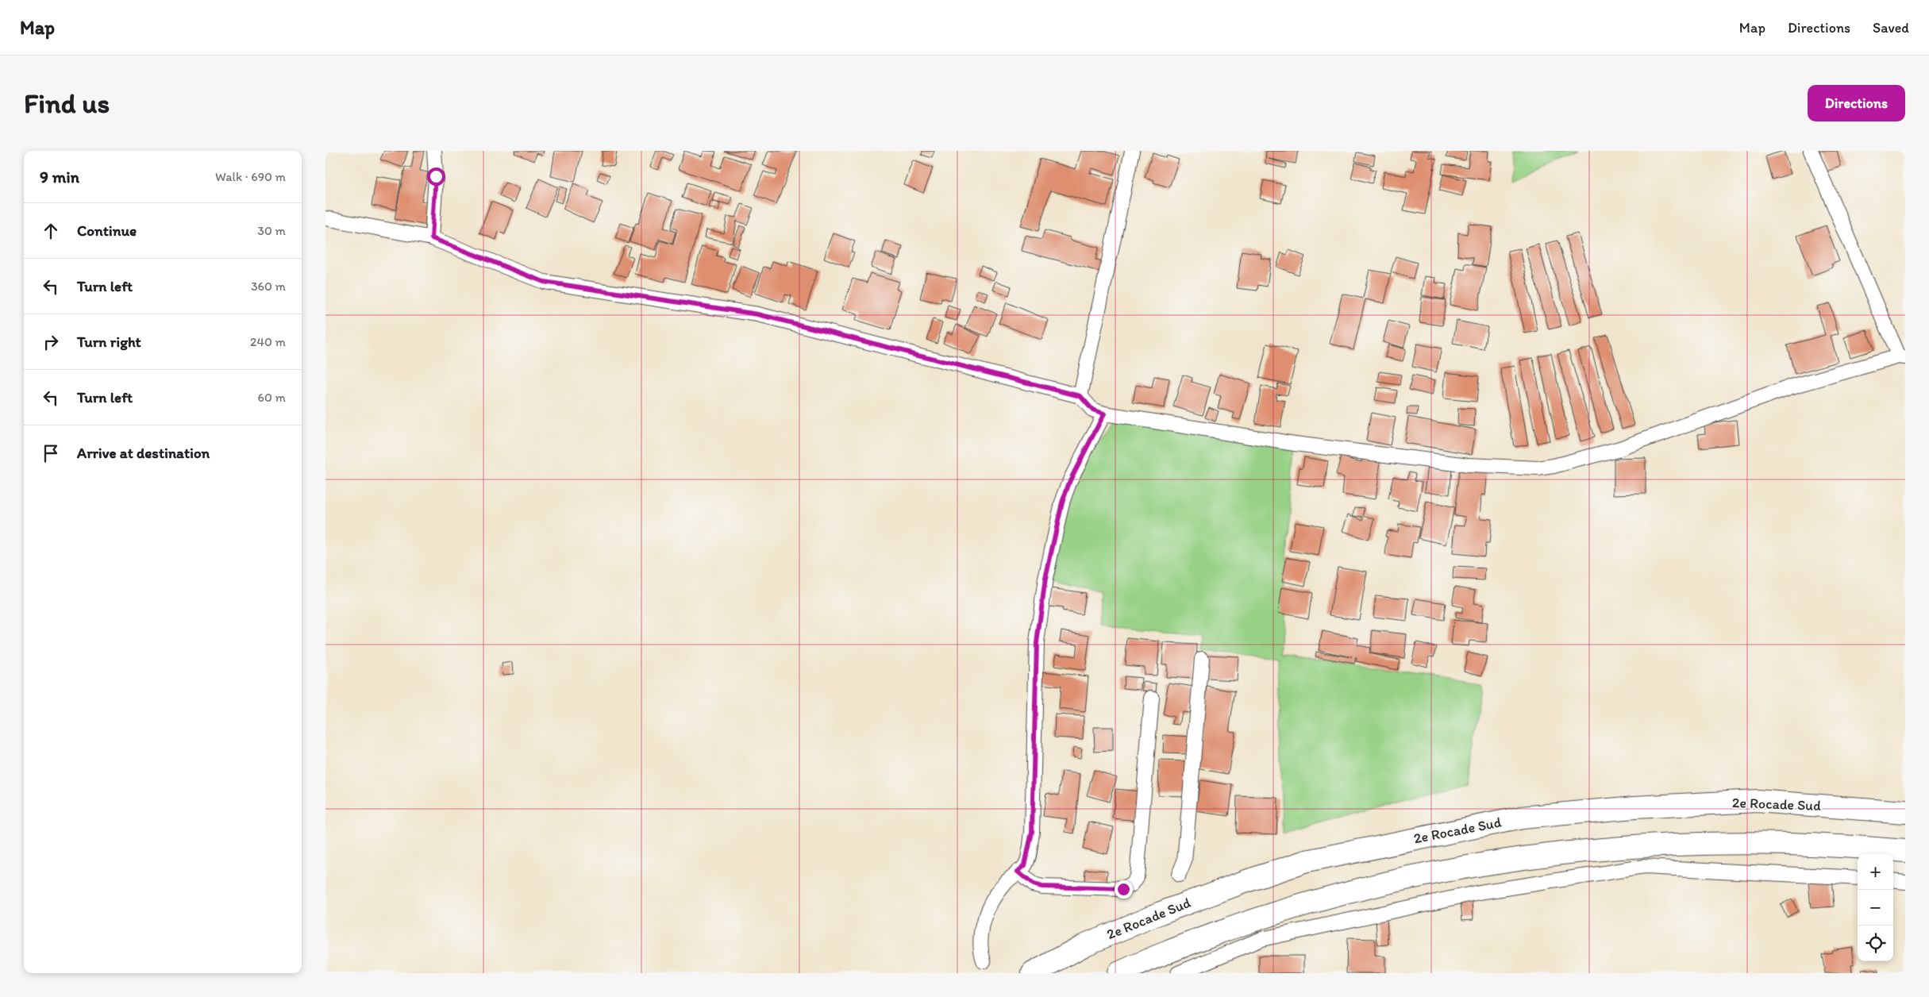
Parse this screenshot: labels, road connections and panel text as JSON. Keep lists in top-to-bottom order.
{
  "streets": {
    "highway": ["2e Rocade Sud"]
  },
  "page": {
    "header": "Map",
    "nav": ["Map", "Directions", "Saved"],
    "buttons": "Directions",
    "title": "Find us",
    "heading": ["9 min", "Walk · 690 m"],
    "list": [
      ["Continue", "30 m"],
      ["Turn left", "360 m"],
      ["Turn right", "240 m"],
      ["Turn left", "60 m"],
      "Arrive at destination"
    ],
    "map_buttons": ["+", "−"]
  }
}
